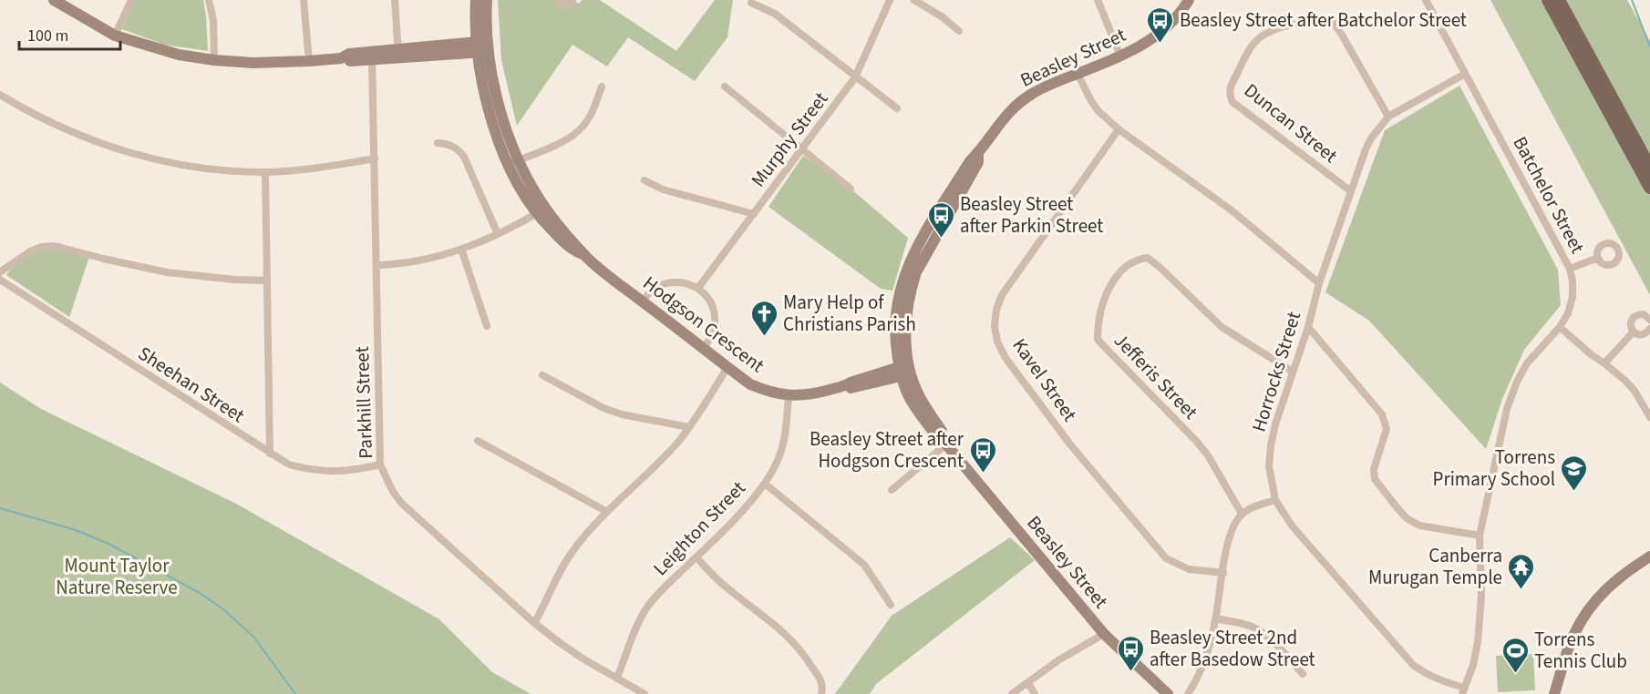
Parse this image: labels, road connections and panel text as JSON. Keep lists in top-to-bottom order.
{
  "streets": {
    "street": [
      "Beasley Street",
      "Duncan Street",
      "Murphy Street",
      "Batchelor Street",
      "Hodgson Crescent",
      "Horrocks Street",
      "Jefferis Street",
      "Kavel Street",
      "Sheehan Street",
      "Parkhill Street",
      "Leighton Street"
    ]
  },
  "crossings": [
    ["Beasley Street", "Hodgson Crescent"],
    ["Duncan Street", "Horrocks Street"],
    ["Batchelor Street", "Horrocks Street"],
    ["Hodgson Crescent", "Leighton Street"],
    ["Horrocks Street", "Jefferis Street"],
    ["Sheehan Street", "Parkhill Street"],
    ["Parkhill Street", "Leighton Street"]
  ],
  "parks": ["Mount Taylor Nature Reserve"],
  "places": {
    "bus stop": [
      "Beasley Street after Batchelor Street",
      "Beasley Street after Parkin Street",
      "Beasley Street after Hodgson Crescent",
      "Beasley Street 2nd after Basedow Street"
    ],
    "church": ["Mary Help of Christians Parish"],
    "school or university": ["Torrens Primary School"],
    "temple": ["Canberra Murugan Temple"],
    "sports": ["Torrens Tennis Club"]
  },
  "scale_bar": "100 m"
}
